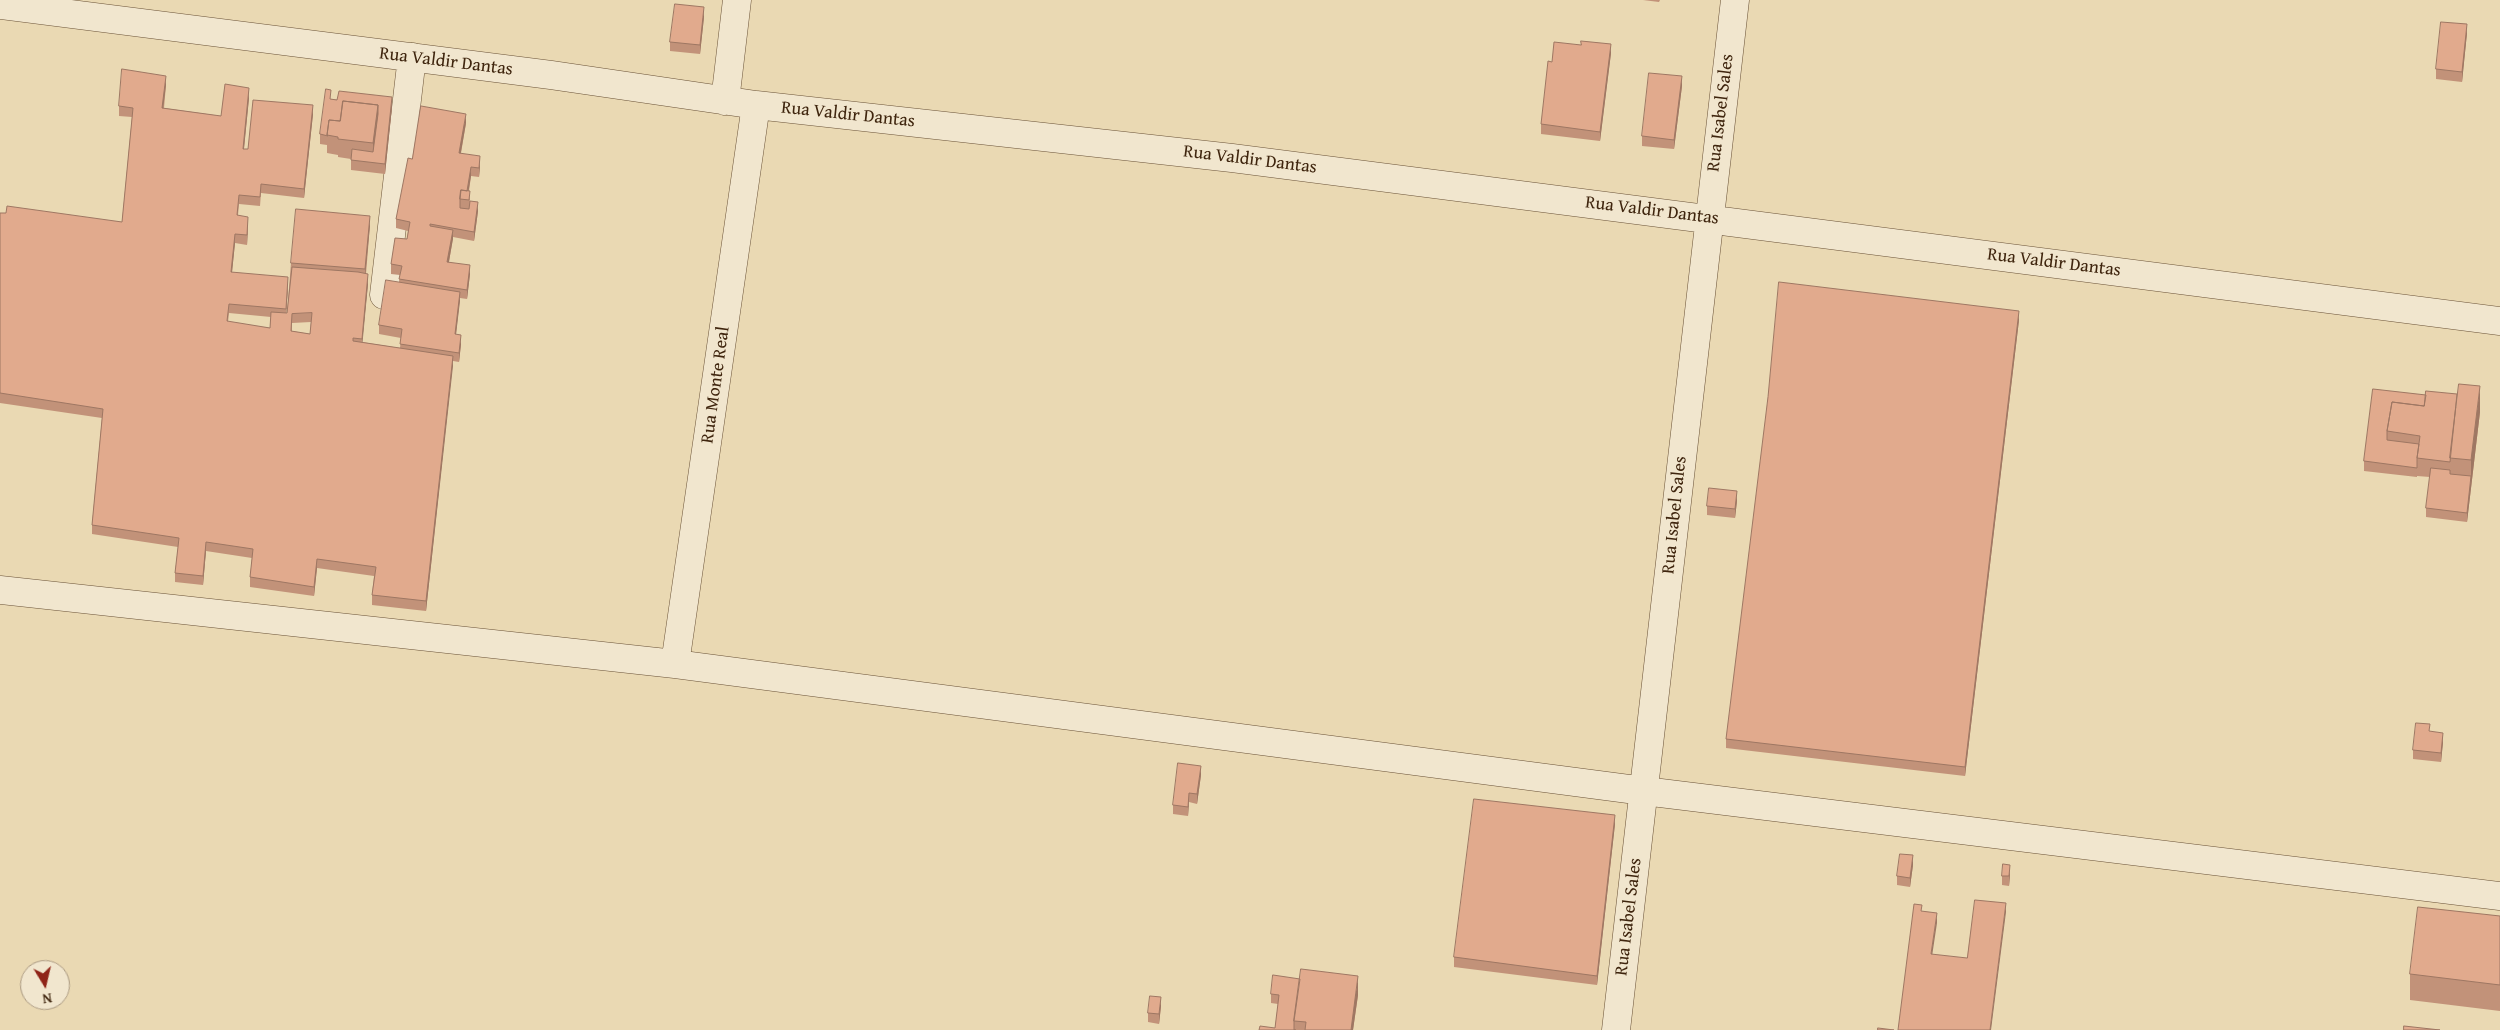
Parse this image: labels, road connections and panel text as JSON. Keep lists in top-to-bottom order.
{
  "streets": {
    "street": ["Rua Valdir Dantas", "Rua Isabel Sales", "Rua Monte Real"]
  },
  "crossings": [
    ["Rua Valdir Dantas", "Rua Isabel Sales"],
    ["Rua Valdir Dantas", "Rua Monte Real"]
  ],
  "north": "bottom"
}
